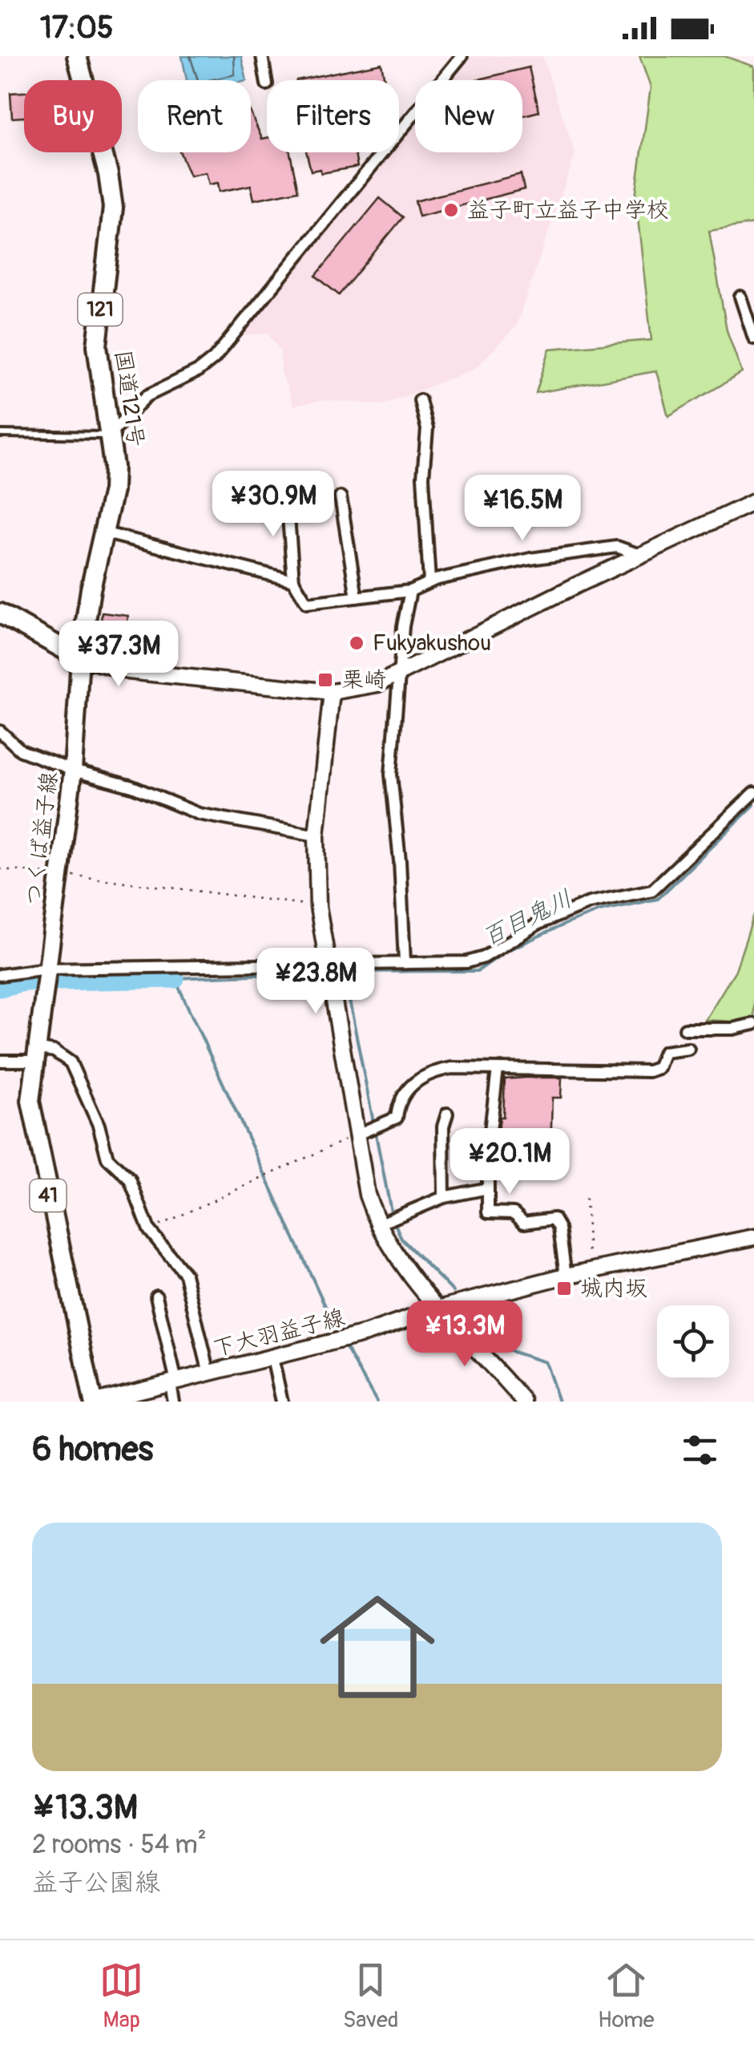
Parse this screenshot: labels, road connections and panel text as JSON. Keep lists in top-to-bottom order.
{
  "streets": {
    "highway": ["121", "国道121号"],
    "main road": ["つくば益子線", "41"],
    "street": ["下大羽益子線"]
  },
  "crossings": [
    ["国道121号", "つくば益子線"],
    ["つくば益子線", "下大羽益子線"]
  ],
  "water": ["百目鬼川"],
  "places": {
    "other": ["益子町立益子中学校", "Fukyakushou"],
    "transit": ["栗崎", "城内坂"]
  },
  "page": {
    "status": "17:05",
    "chip": [
      "Buy",
      "Rent",
      "Filters",
      "New"
    ],
    "price": [
      "¥30.9M",
      "¥16.5M",
      "¥37.3M",
      "¥23.8M",
      "¥20.1M",
      "¥13.3M"
    ],
    "heading": "6 homes",
    "list": [
      {
        "name": "¥13.3M",
        "note": "2 rooms · 54 m² · 益子公園線"
      }
    ],
    "tabs": ["Map", "Saved", "Home"]
  }
}
